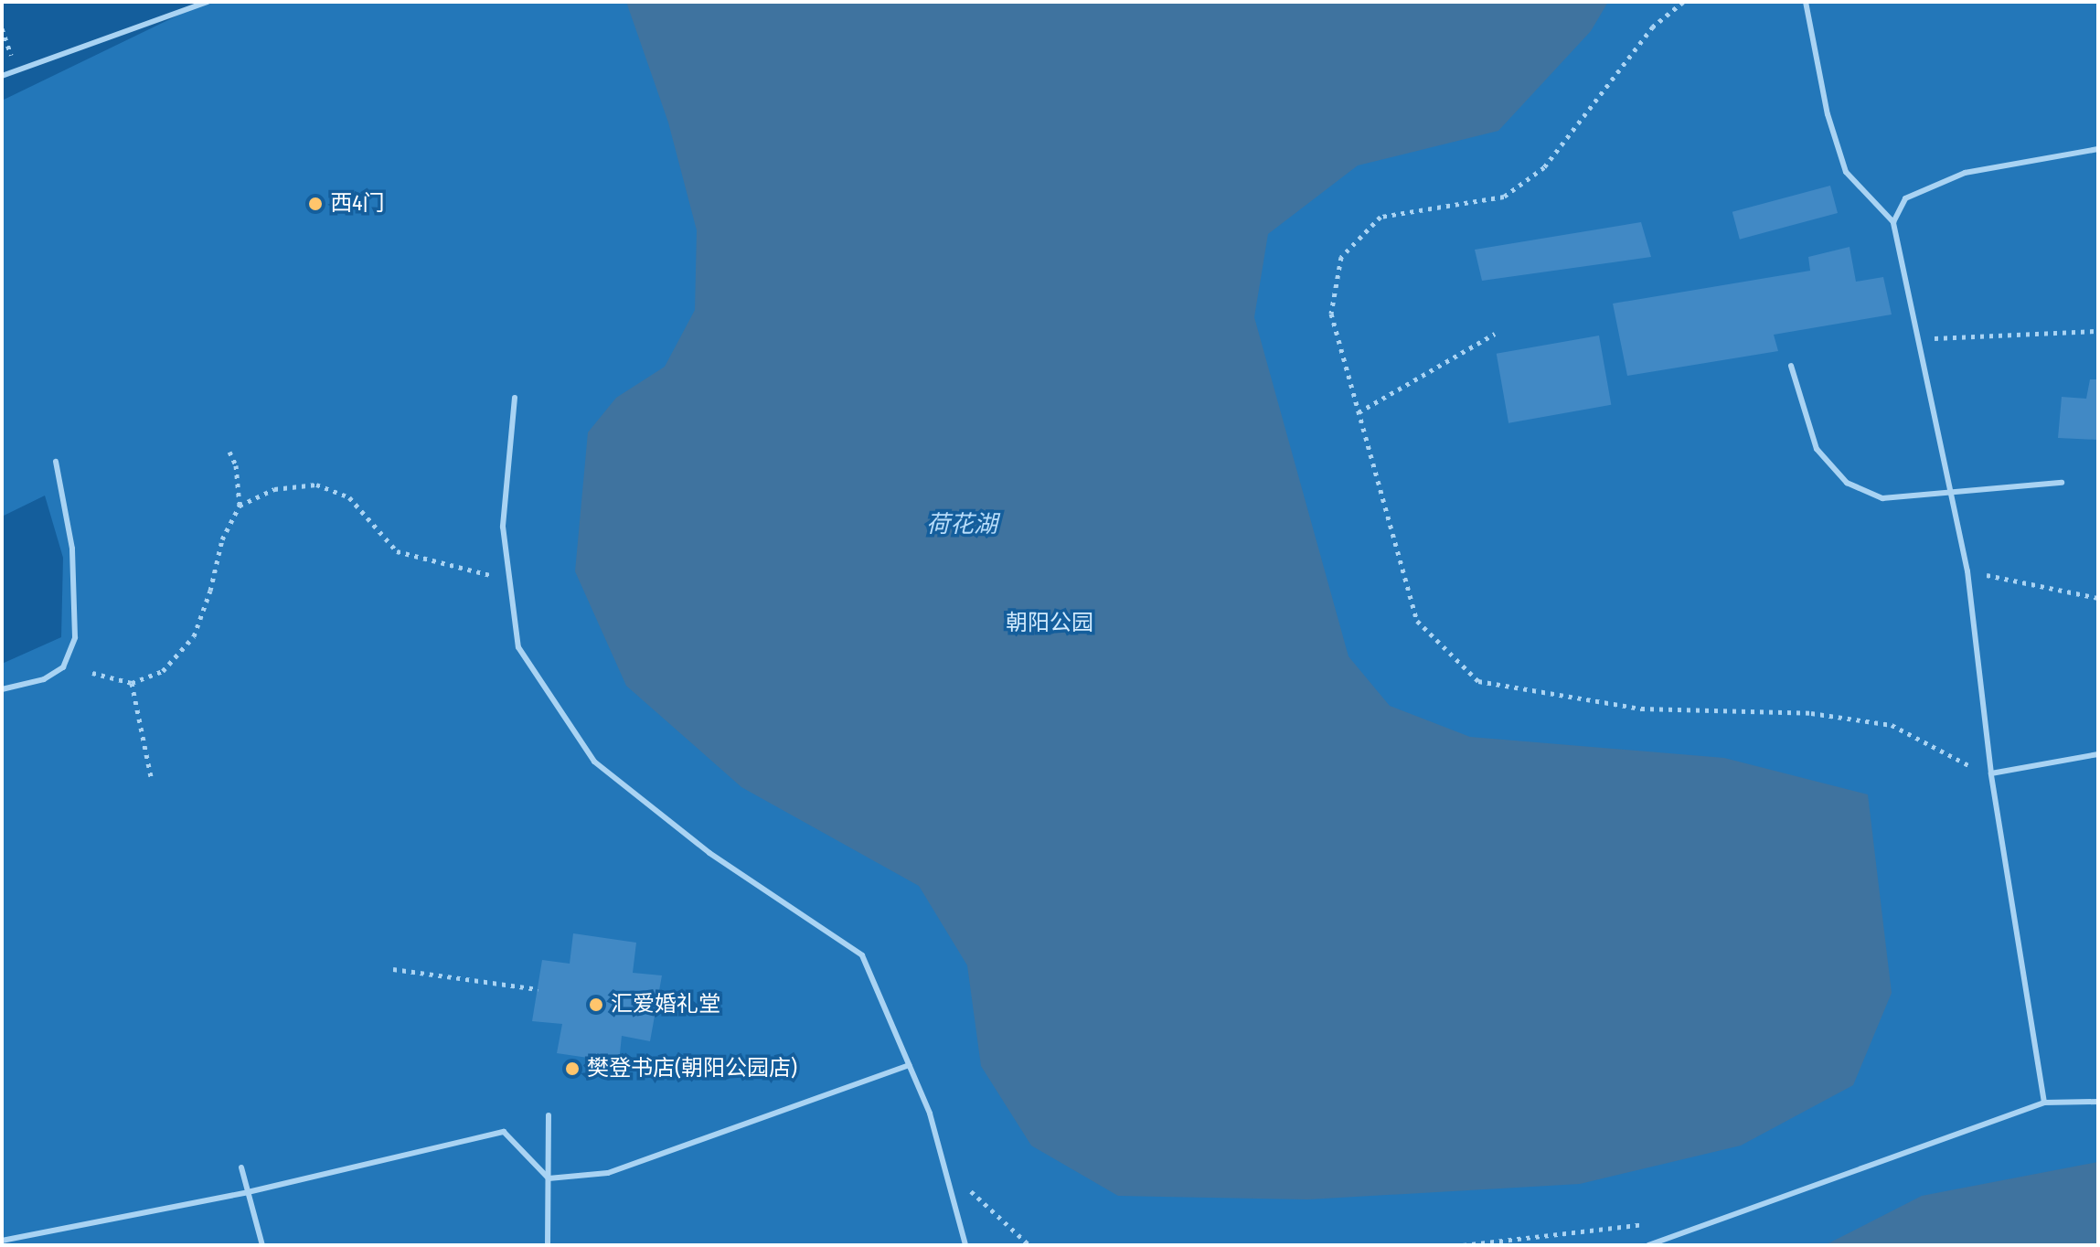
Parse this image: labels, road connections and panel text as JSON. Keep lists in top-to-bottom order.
{
  "water": ["荷花湖"],
  "parks": ["朝阳公园"],
  "places": ["西4门", "汇爱婚礼堂", "樊登书店(朝阳公园店)"]
}
